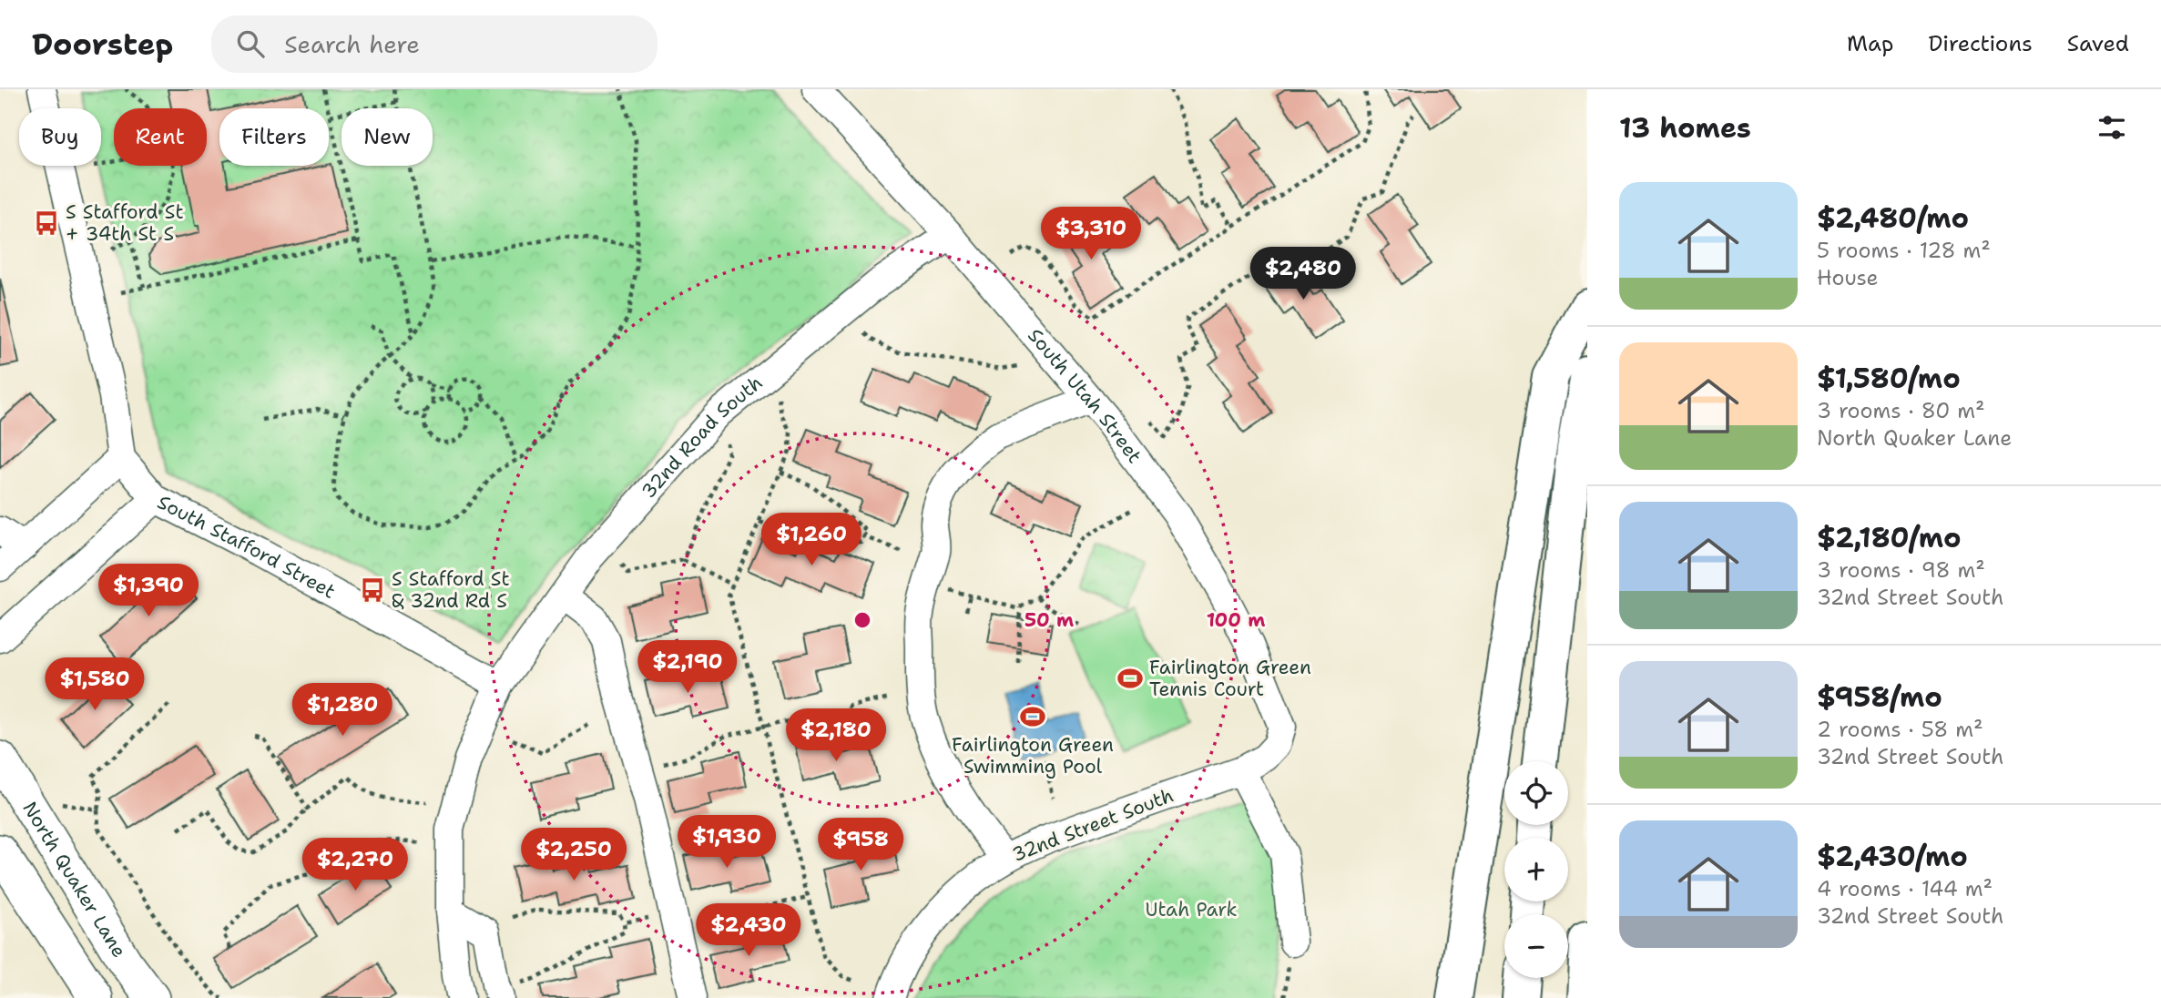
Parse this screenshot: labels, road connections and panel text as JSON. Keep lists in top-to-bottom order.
{
  "streets": {
    "main road": ["North Quaker Lane"],
    "street": [
      "South Utah Street",
      "32nd Road South",
      "South Stafford Street",
      "32nd Street South"
    ]
  },
  "crossings": [
    ["South Utah Street", "32nd Road South"],
    ["South Utah Street", "32nd Street South"],
    ["32nd Road South", "South Stafford Street"]
  ],
  "parks": ["Utah Park"],
  "places": {
    "bus stop": ["S Stafford St + 34th St S", "S Stafford St & 32nd Rd S"],
    "sports": ["Fairlington Green Tennis Court", "Fairlington Green Swimming Pool"]
  },
  "page": {
    "header": "Doorstep",
    "search": "Search here",
    "nav": ["Map", "Directions", "Saved"],
    "heading": "13 homes",
    "chip": [
      "Buy",
      "Rent",
      "Filters",
      "New"
    ],
    "list": [
      {
        "name": "$2,480/mo",
        "note": "5 rooms · 128 m² · House"
      },
      {
        "name": "$1,580/mo",
        "note": "3 rooms · 80 m² · North Quaker Lane"
      },
      {
        "name": "$2,180/mo",
        "note": "3 rooms · 98 m² · 32nd Street South"
      },
      {
        "name": "$958/mo",
        "note": "2 rooms · 58 m² · 32nd Street South"
      },
      {
        "name": "$2,430/mo",
        "note": "4 rooms · 144 m² · 32nd Street South"
      }
    ],
    "price": [
      "$3,310",
      "$2,480",
      "$1,260",
      "$1,390",
      "$2,190",
      "$1,580",
      "$1,280",
      "$2,180",
      "$1,930",
      "$958",
      "$2,250",
      "$2,270",
      "$2,430"
    ],
    "map_buttons": ["+", "−"]
  },
  "rings": ["50 m", "100 m"]
}
